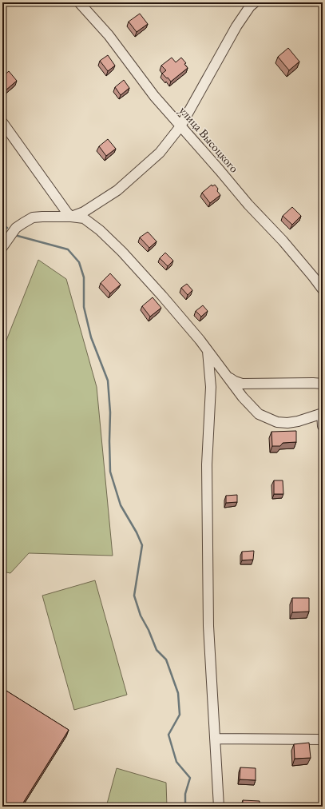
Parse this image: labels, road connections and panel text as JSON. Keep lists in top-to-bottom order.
{
  "streets": {
    "street": ["улица Высоцкого"]
  }
}
